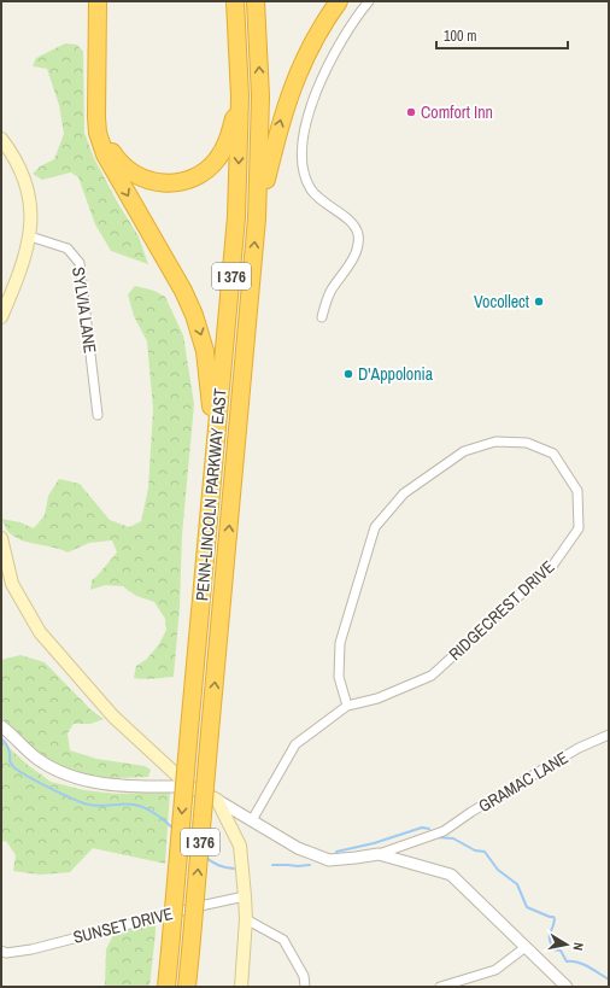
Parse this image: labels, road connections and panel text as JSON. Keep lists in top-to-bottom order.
{
  "streets": {
    "highway": ["I 376", "PENN-LINCOLN PARKWAY EAST"],
    "street": [
      "SYLVIA LANE",
      "RIDGECREST DRIVE",
      "GRAMAC LANE",
      "SUNSET DRIVE"
    ]
  },
  "places": ["Comfort Inn", "Vocollect", "D'Appolonia"],
  "scale_bar": "100 m",
  "north": "right"
}
